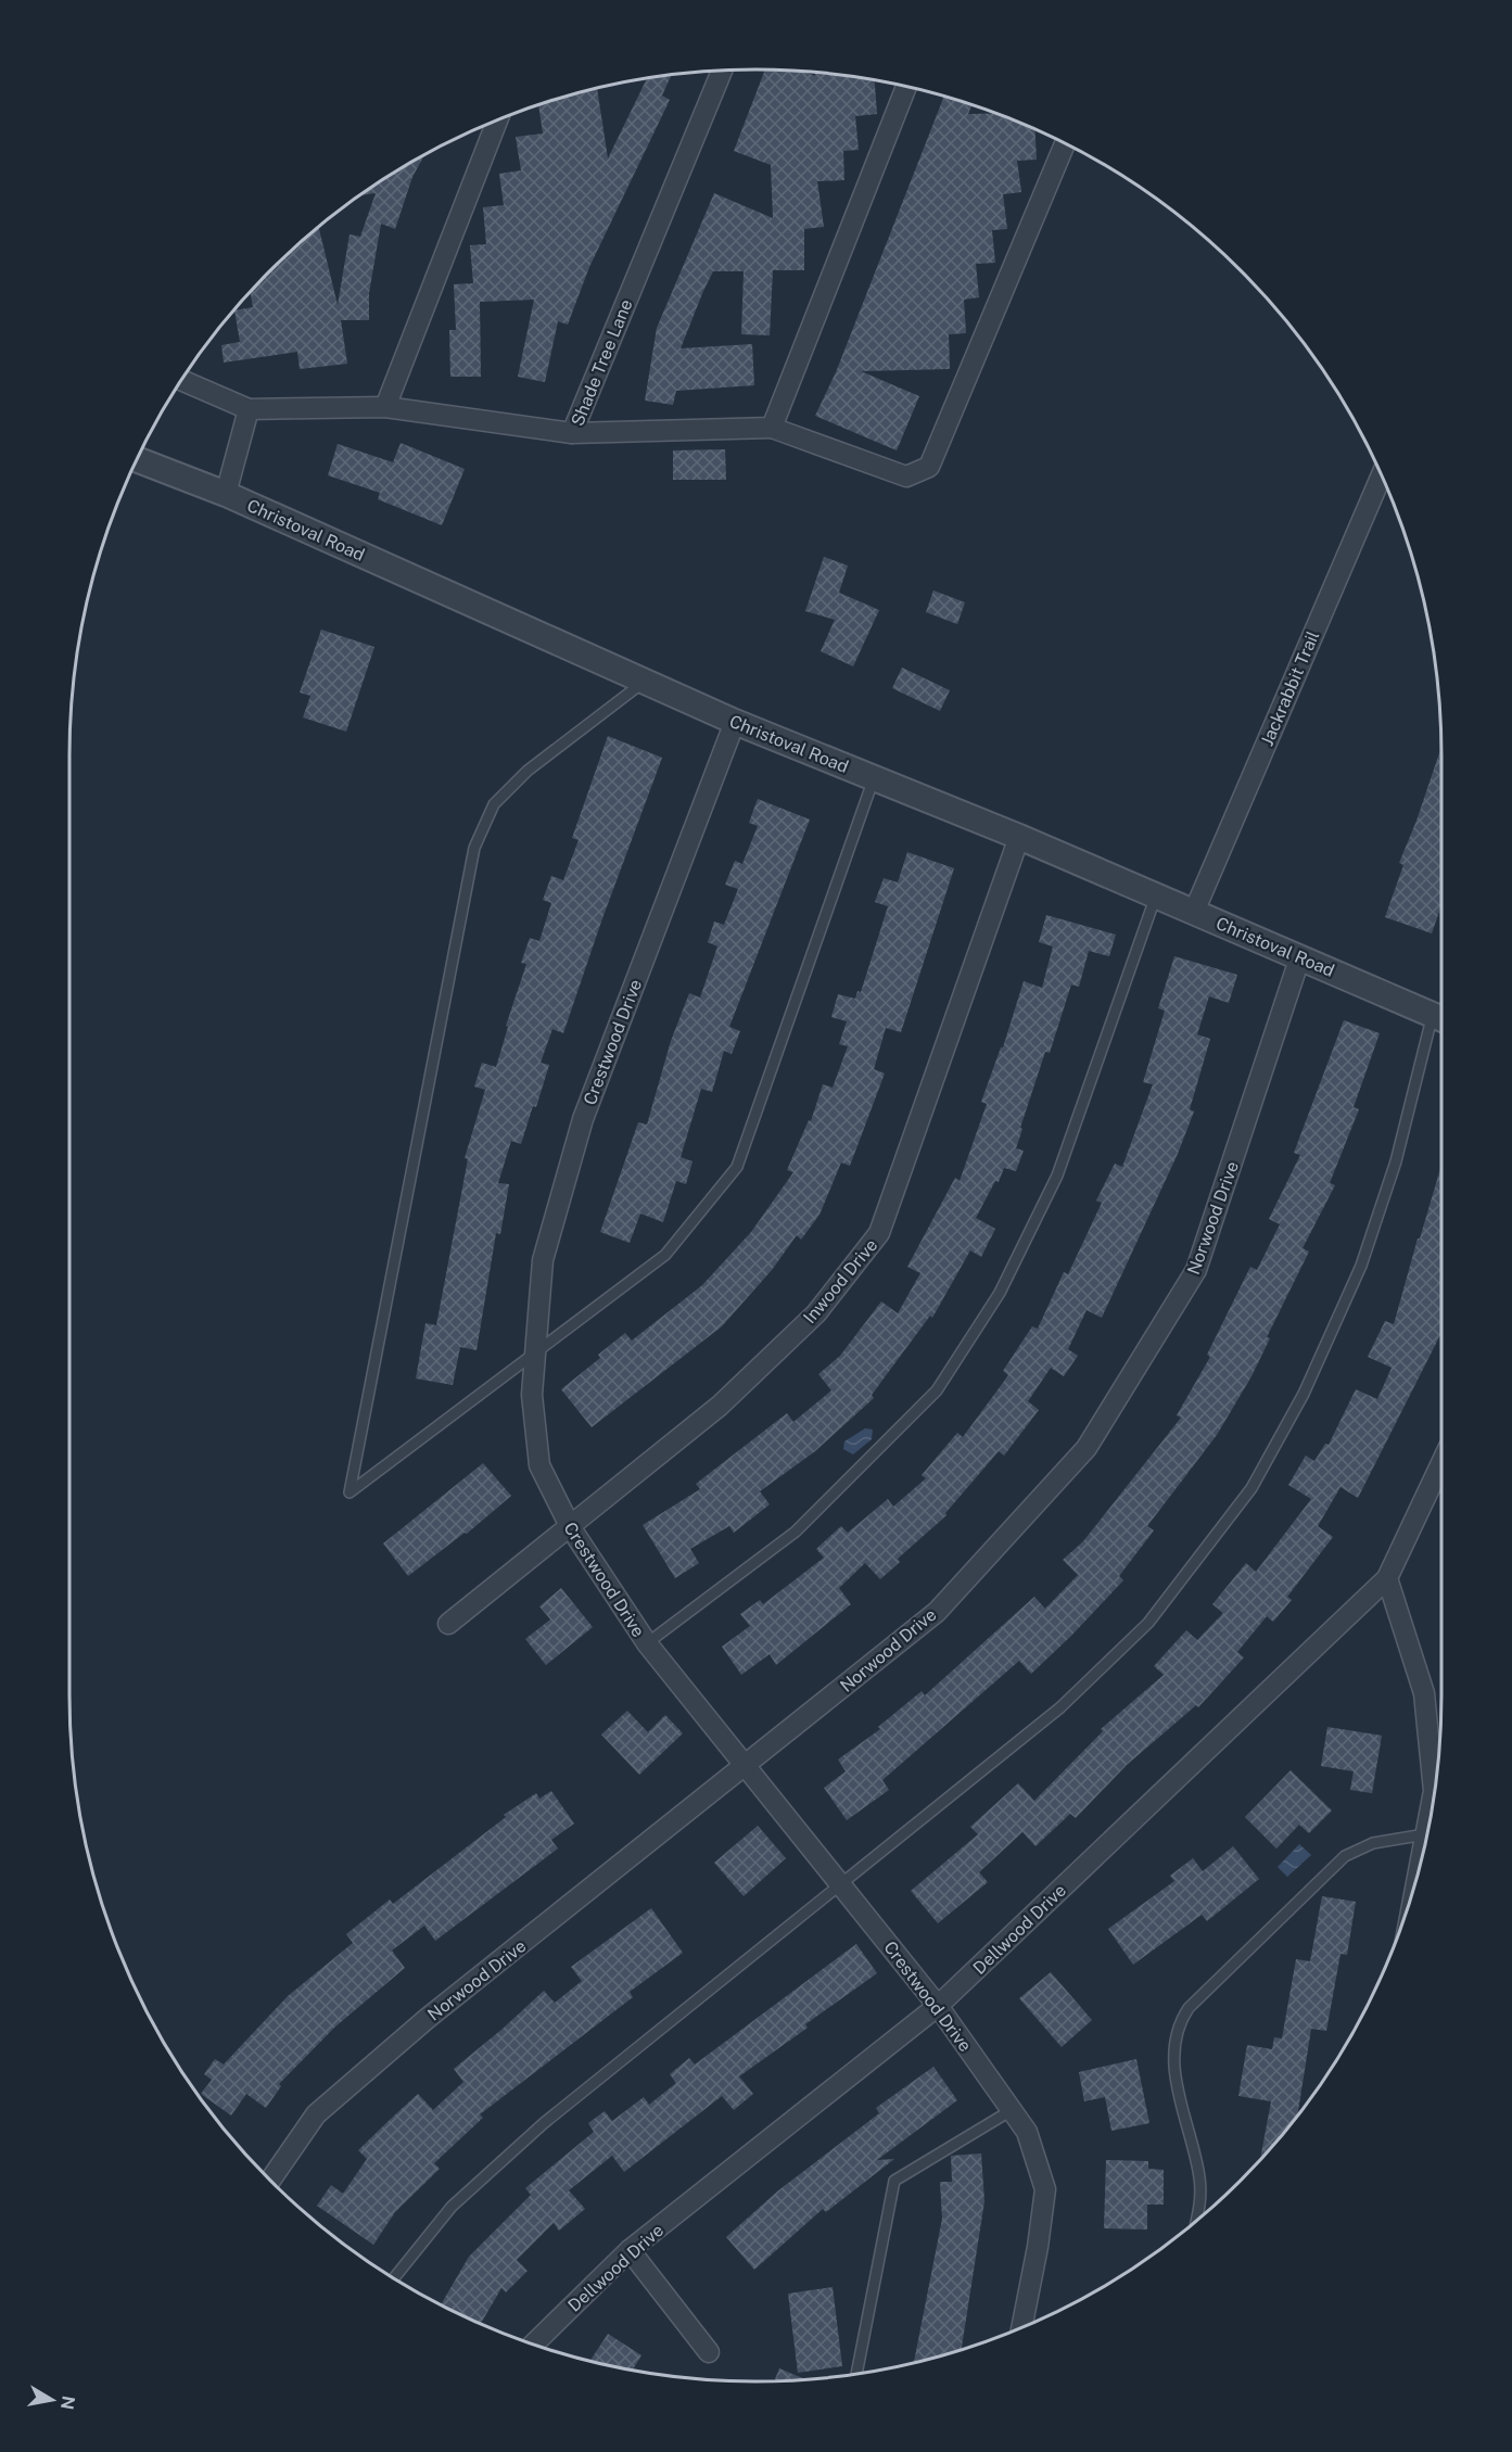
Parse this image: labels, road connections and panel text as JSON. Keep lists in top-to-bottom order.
{
  "streets": {
    "street": [
      "Shade Tree Lane",
      "Christoval Road",
      "Jackrabbit Trail",
      "Crestwood Drive",
      "Norwood Drive",
      "Inwood Drive",
      "Dellwood Drive"
    ]
  },
  "crossings": [
    ["Christoval Road", "Jackrabbit Trail"],
    ["Christoval Road", "Crestwood Drive"],
    ["Christoval Road", "Norwood Drive"],
    ["Christoval Road", "Inwood Drive"],
    ["Crestwood Drive", "Norwood Drive"],
    ["Crestwood Drive", "Inwood Drive"],
    ["Crestwood Drive", "Dellwood Drive"]
  ],
  "north": "right"
}
